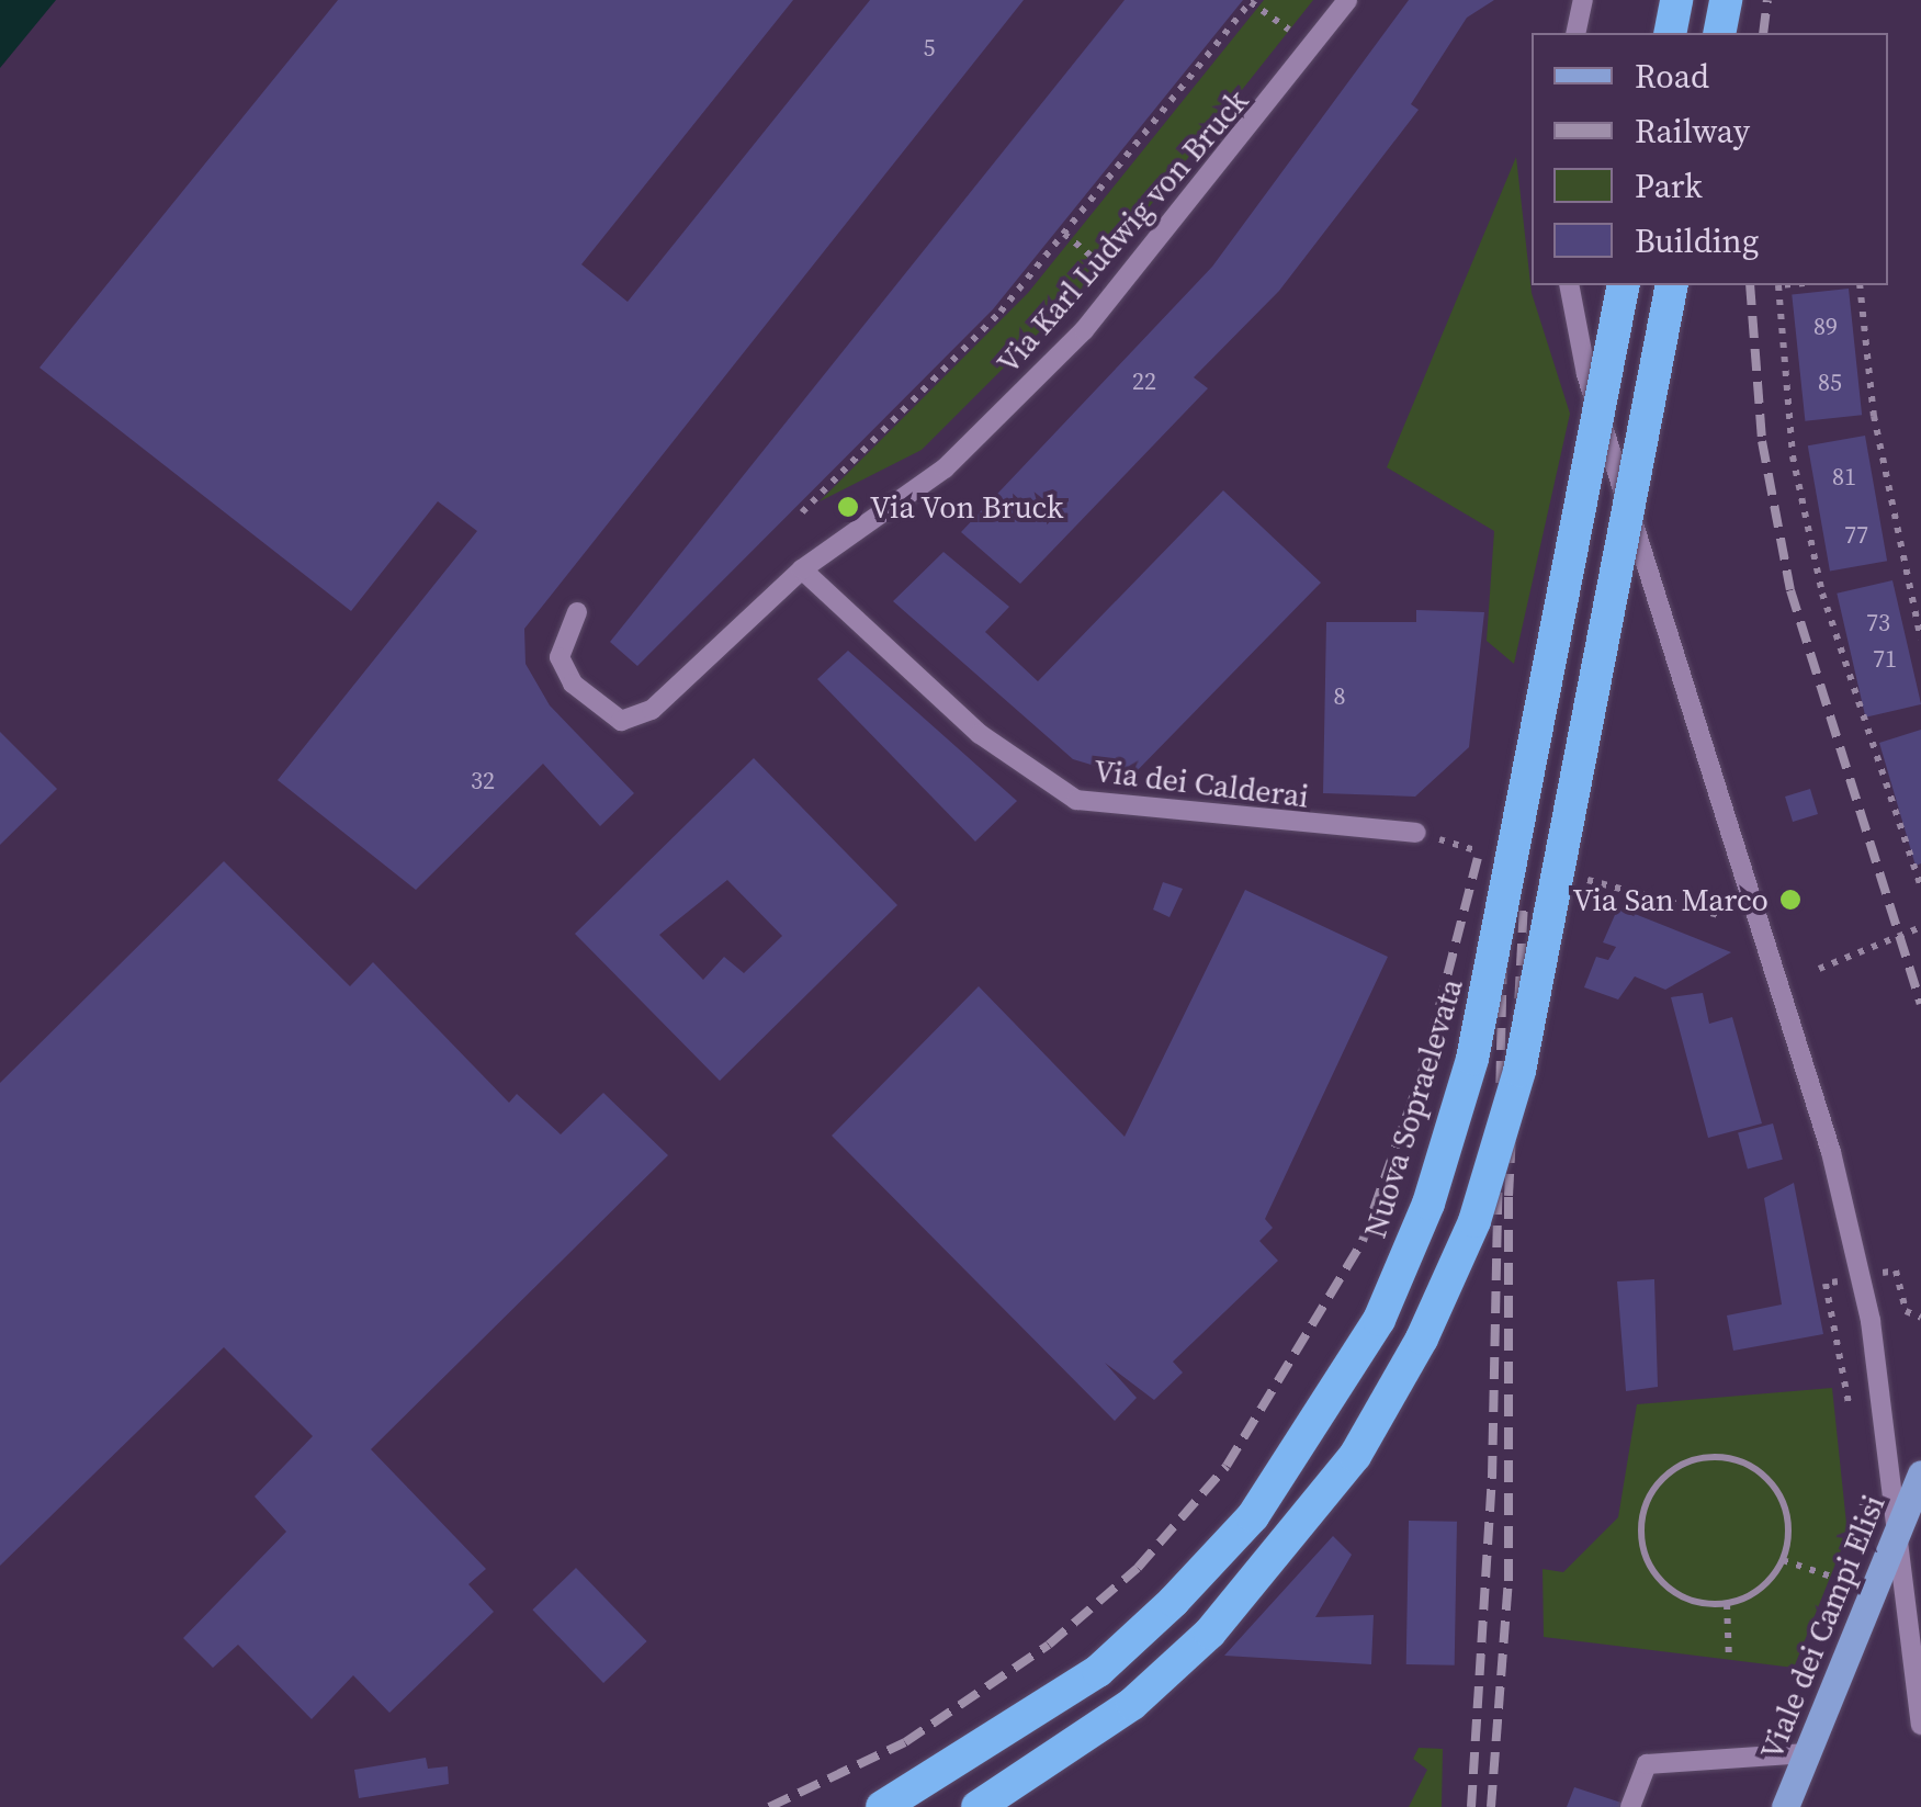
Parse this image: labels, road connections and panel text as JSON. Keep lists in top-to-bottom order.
{
  "streets": {
    "highway": ["Nuova Sopraelevata"],
    "main road": ["Viale dei Campi Elisi"],
    "street": ["Via Karl Ludwig von Bruck", "Via dei Calderai"]
  },
  "crossings": [
    ["Via Karl Ludwig von Bruck", "Via dei Calderai"]
  ],
  "places": ["Via Von Bruck", "Via San Marco"],
  "house_numbers": [
    "5",
    "89",
    "22",
    "85",
    "81",
    "77",
    "73",
    "71",
    "8",
    "32"
  ],
  "legend": [
    "Road",
    "Railway",
    "Park",
    "Building"
  ]
}
